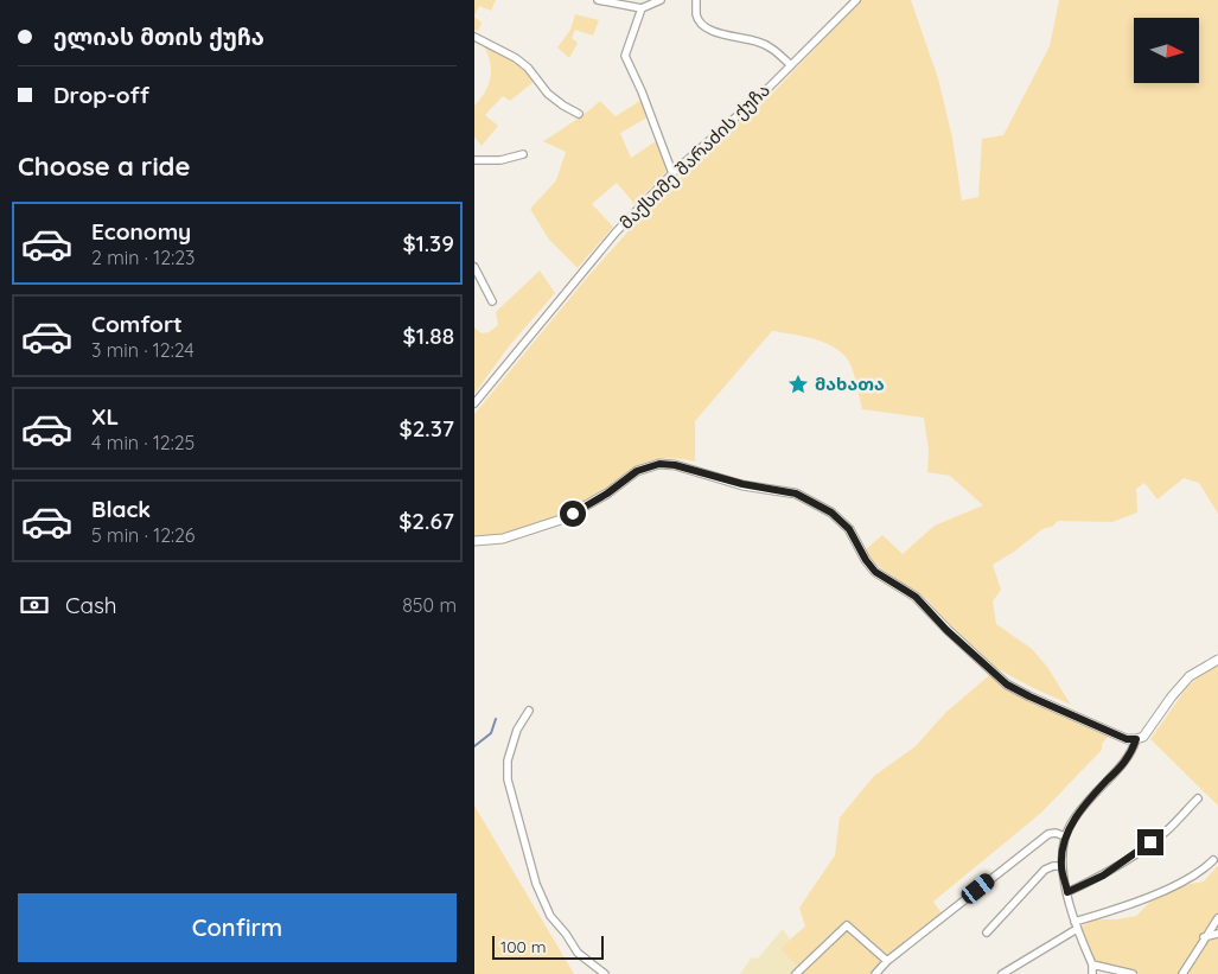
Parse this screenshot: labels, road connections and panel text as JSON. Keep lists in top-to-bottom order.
{
  "streets": {
    "street": ["მაქსიმე შარაძის ქუჩა"]
  },
  "places": {
    "place": ["მახათა"]
  },
  "scale_bar": "100 m",
  "north": "right",
  "page": {
    "banner": ["ელიას მთის ქუჩა", "Drop-off"],
    "heading": "Choose a ride",
    "list": [
      {
        "name": "Economy",
        "note": "2 min · 12:23",
        "value": "$1.39"
      },
      {
        "name": "Comfort",
        "note": "3 min · 12:24",
        "value": "$1.88"
      },
      {
        "name": "XL",
        "note": "4 min · 12:25",
        "value": "$2.37"
      },
      {
        "name": "Black",
        "note": "5 min · 12:26",
        "value": "$2.67"
      }
    ],
    "pay": ["Cash", "850 m"],
    "buttons": "Confirm",
    "scale": "100 m"
  }
}
